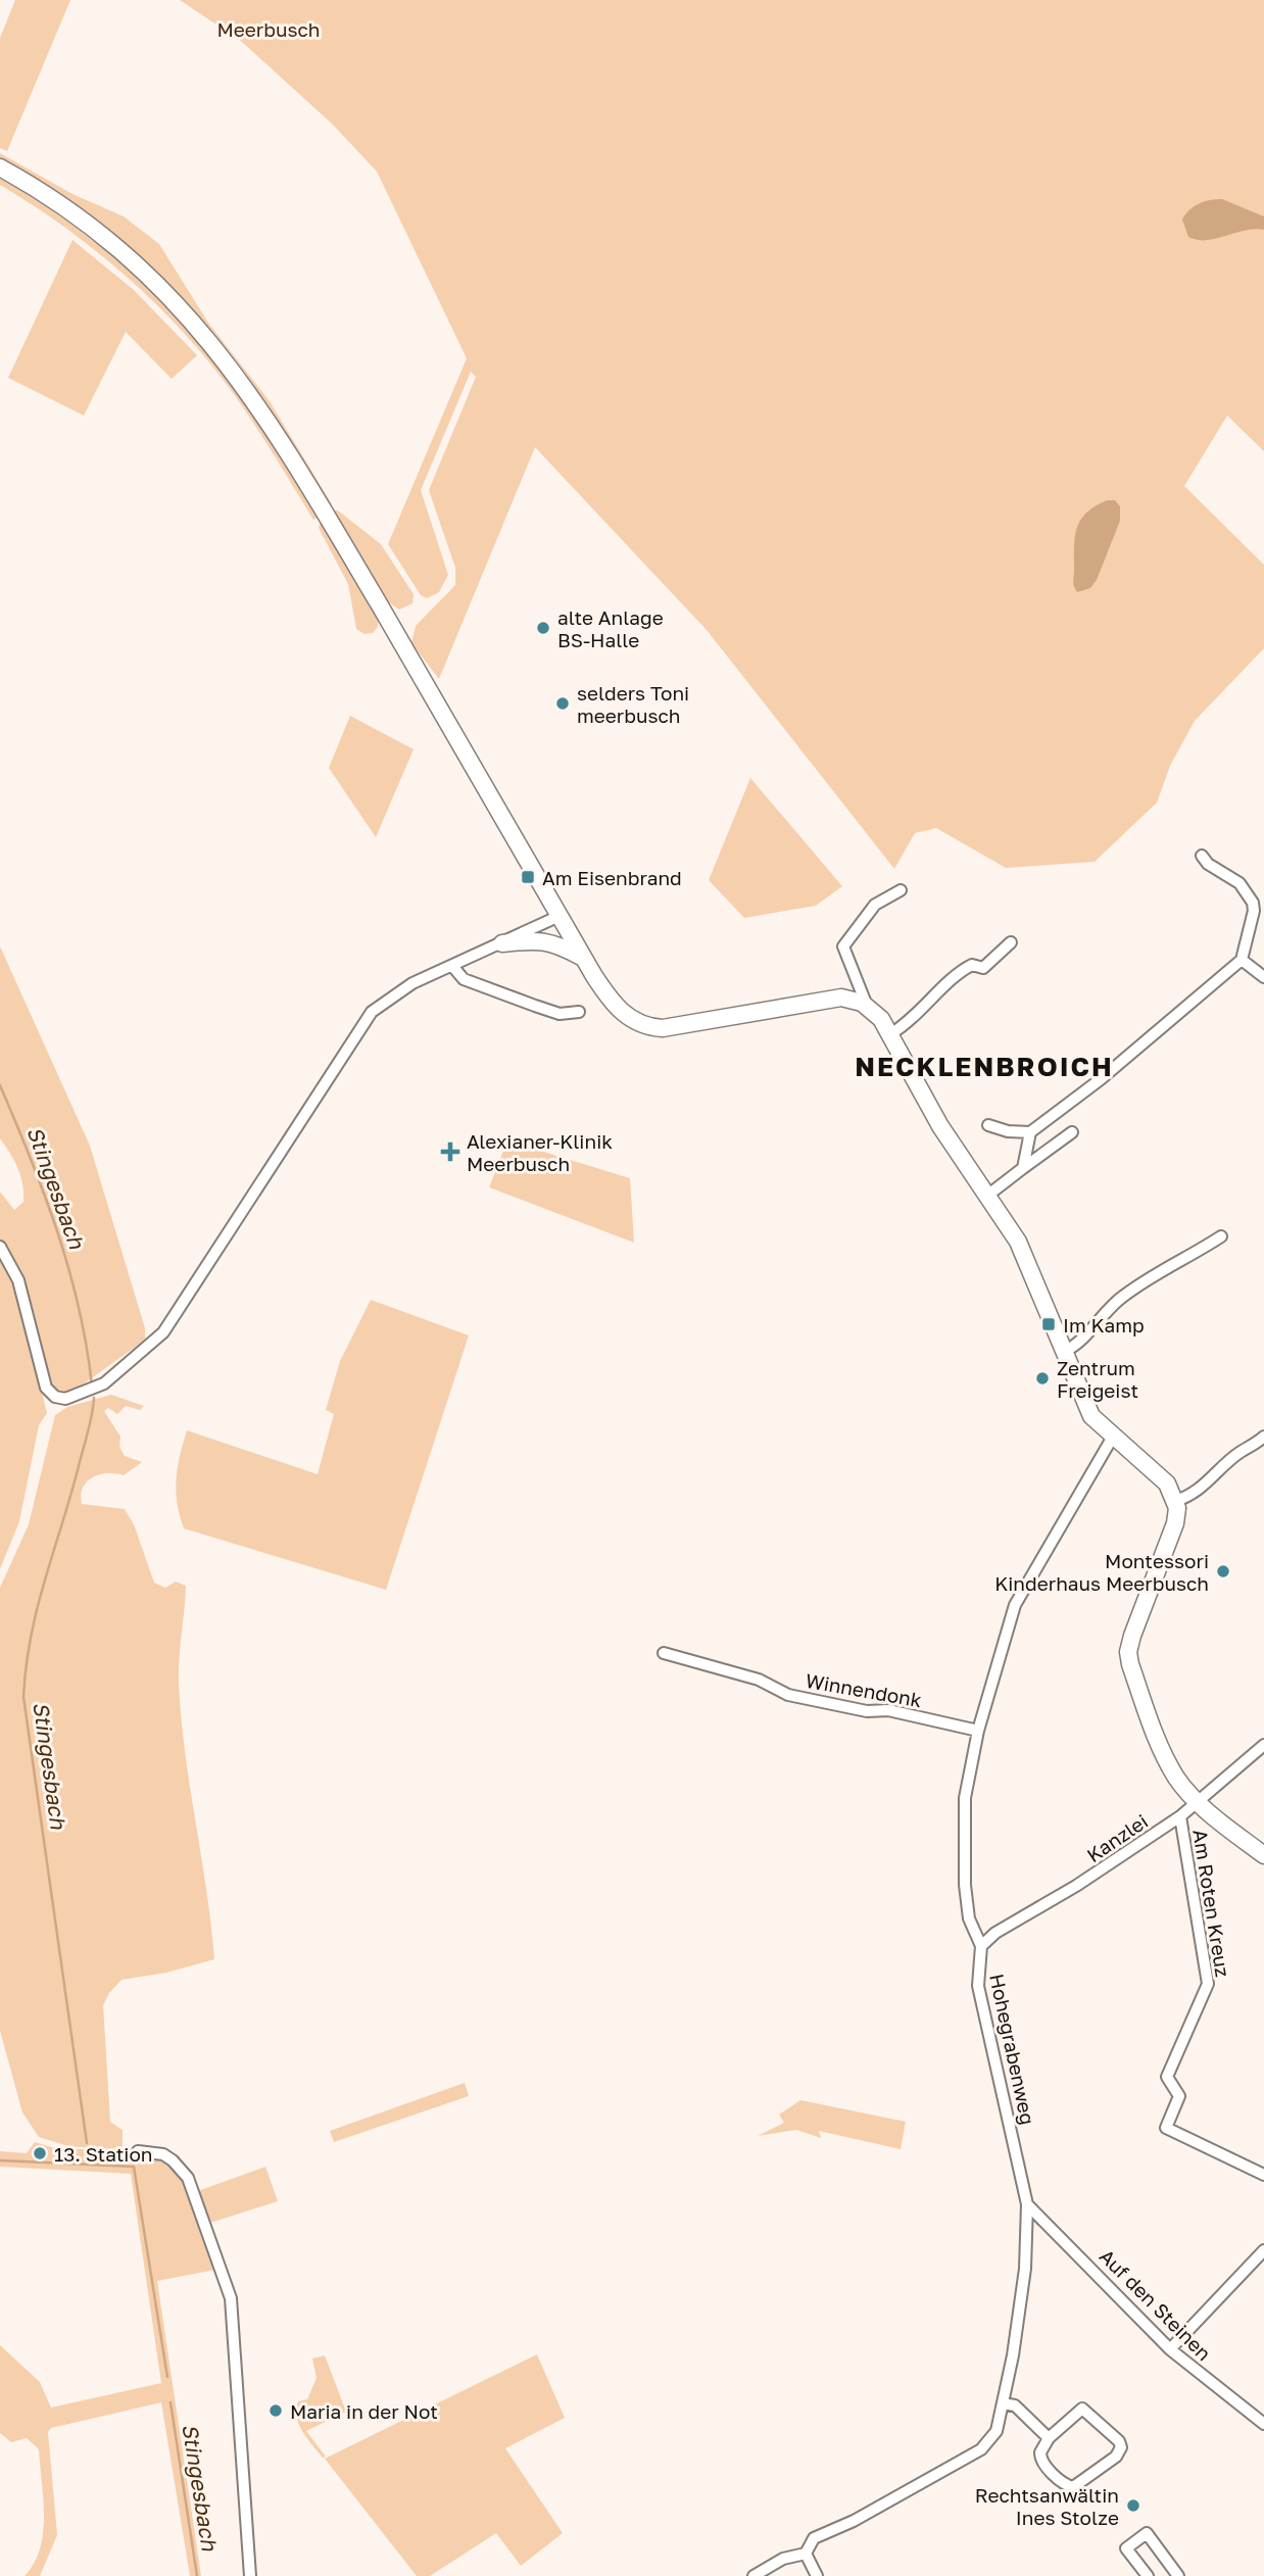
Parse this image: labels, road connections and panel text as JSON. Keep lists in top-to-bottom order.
{
  "streets": {
    "street": [
      "Winnendonk",
      "Kanzlei",
      "Am Roten Kreuz",
      "Hohegrabenweg",
      "Auf den Steinen"
    ]
  },
  "crossings": [
    ["Winnendonk", "Hohegrabenweg"],
    ["Kanzlei", "Am Roten Kreuz"],
    ["Kanzlei", "Hohegrabenweg"],
    ["Hohegrabenweg", "Auf den Steinen"]
  ],
  "districts": ["NECKLENBROICH"],
  "water": ["Stingesbach"],
  "parks": ["Meerbusch"],
  "places": {
    "other": [
      "alte Anlage BS-Halle",
      "selders Toni meerbusch",
      "Zentrum Freigeist",
      "Montessori Kinderhaus Meerbusch",
      "13. Station",
      "Maria in der Not",
      "Rechtsanwältin Ines Stolze"
    ],
    "transit": ["Am Eisenbrand", "Im Kamp"],
    "health": ["Alexianer-Klinik Meerbusch"]
  }
}
